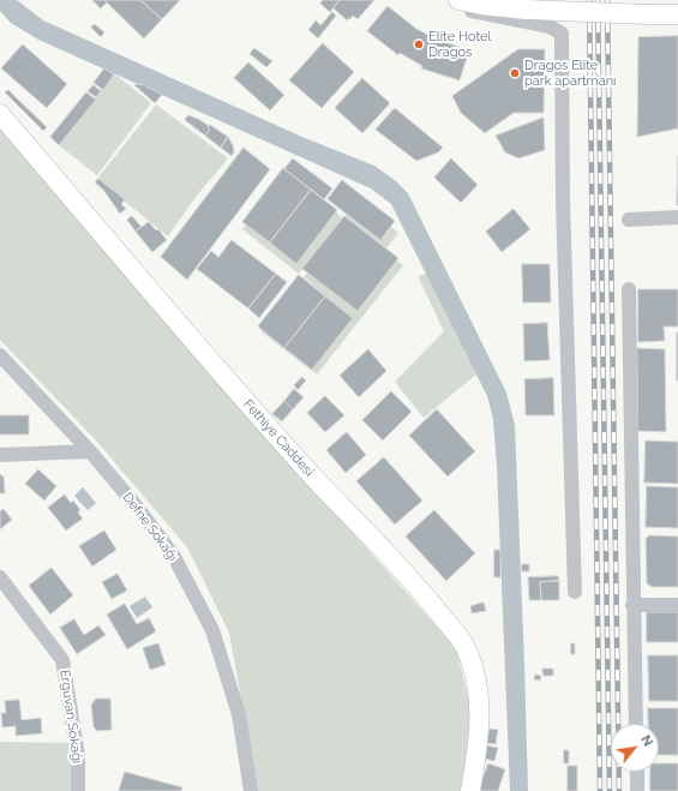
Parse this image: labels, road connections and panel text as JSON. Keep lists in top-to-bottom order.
{
  "streets": {
    "street": ["Fethiye Caddesi", "Defne Sokağı", "Erguvan Sokağı"]
  },
  "places": ["Elite Hotel Dragos", "Dragos Elite park apartmanı"],
  "north": "top right"
}
